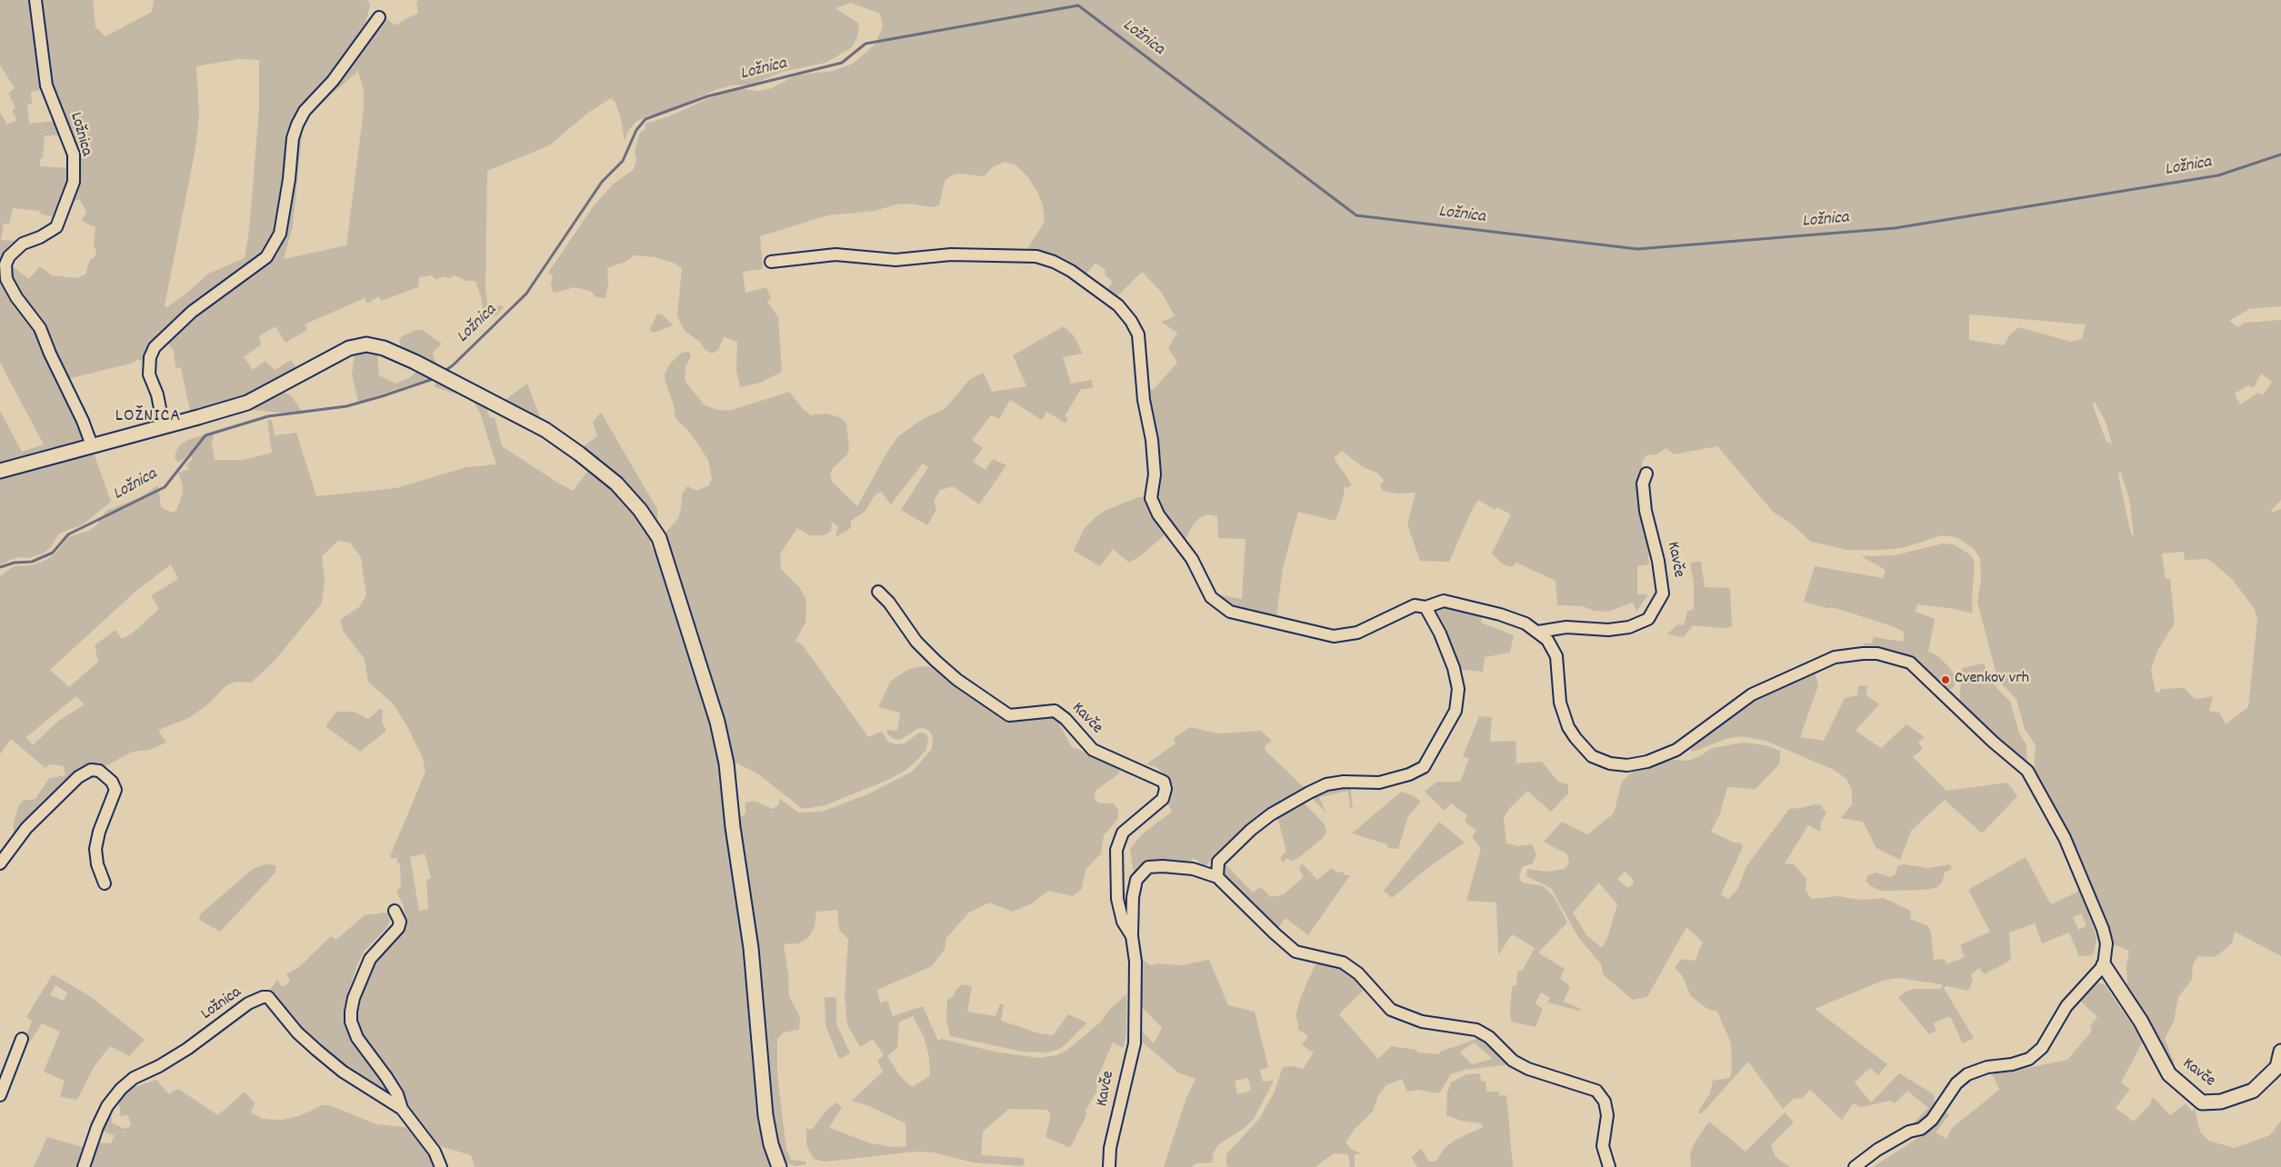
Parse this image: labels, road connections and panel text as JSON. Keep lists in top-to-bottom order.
{
  "streets": {
    "street": ["Ložnica", "Kavče"]
  },
  "districts": ["LOŽNICA"],
  "water": ["Ložnica"],
  "places": ["Cvenkov vrh"]
}
